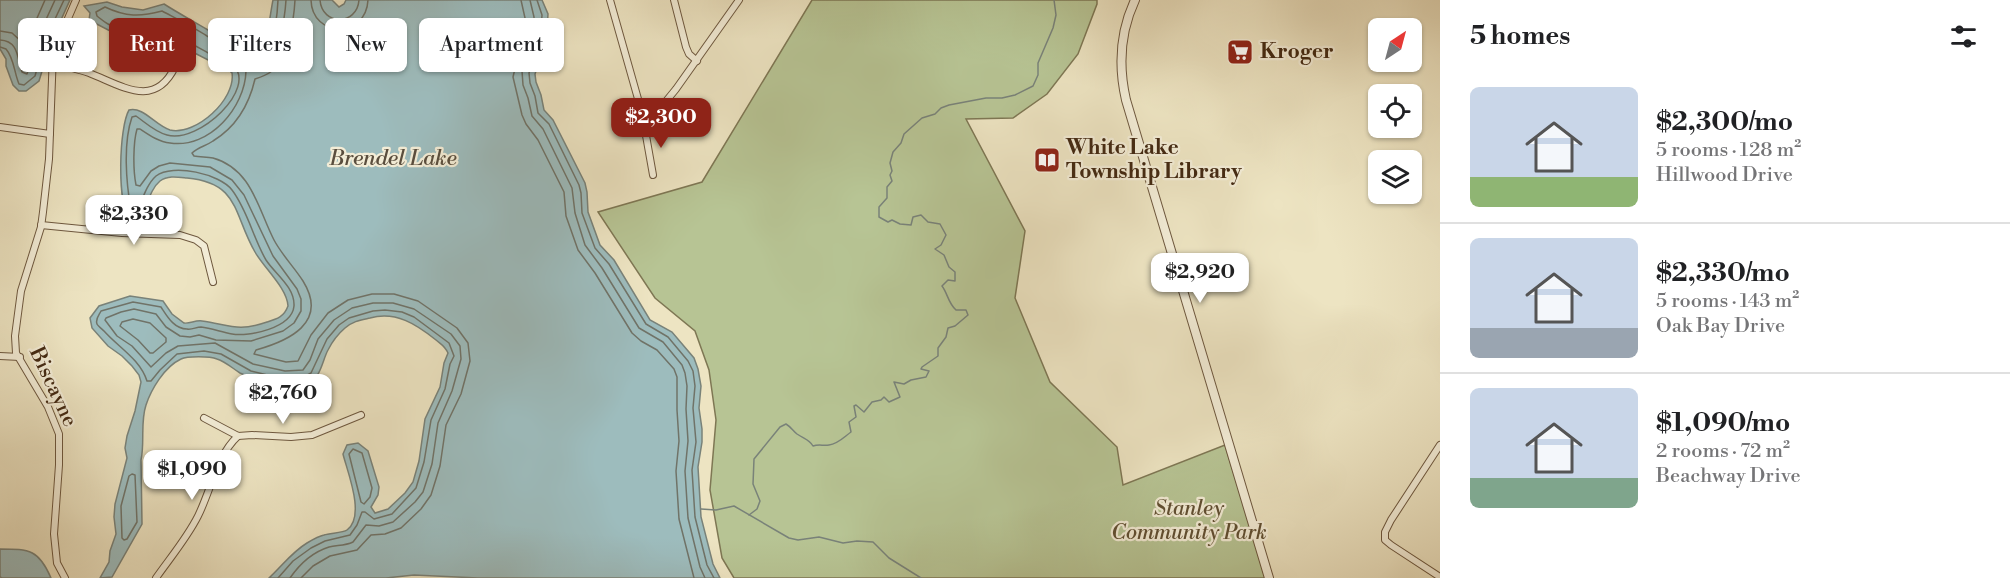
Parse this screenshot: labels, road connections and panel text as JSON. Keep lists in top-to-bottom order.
{
  "streets": {
    "street": ["Biscayne"]
  },
  "water": ["Brendel Lake"],
  "parks": ["Stanley Community Park"],
  "places": {
    "supermarket": ["Kroger"],
    "library": ["White Lake Township Library"]
  },
  "north": "top right",
  "page": {
    "heading": "5 homes",
    "chip": [
      "Buy",
      "Rent",
      "Filters",
      "New",
      "Apartment"
    ],
    "list": [
      {
        "name": "$2,300/mo",
        "note": "5 rooms · 128 m² · Hillwood Drive"
      },
      {
        "name": "$2,330/mo",
        "note": "5 rooms · 143 m² · Oak Bay Drive"
      },
      {
        "name": "$1,090/mo",
        "note": "2 rooms · 72 m² · Beachway Drive"
      }
    ],
    "price": [
      "$2,300",
      "$2,330",
      "$2,920",
      "$2,760",
      "$1,090"
    ]
  }
}
